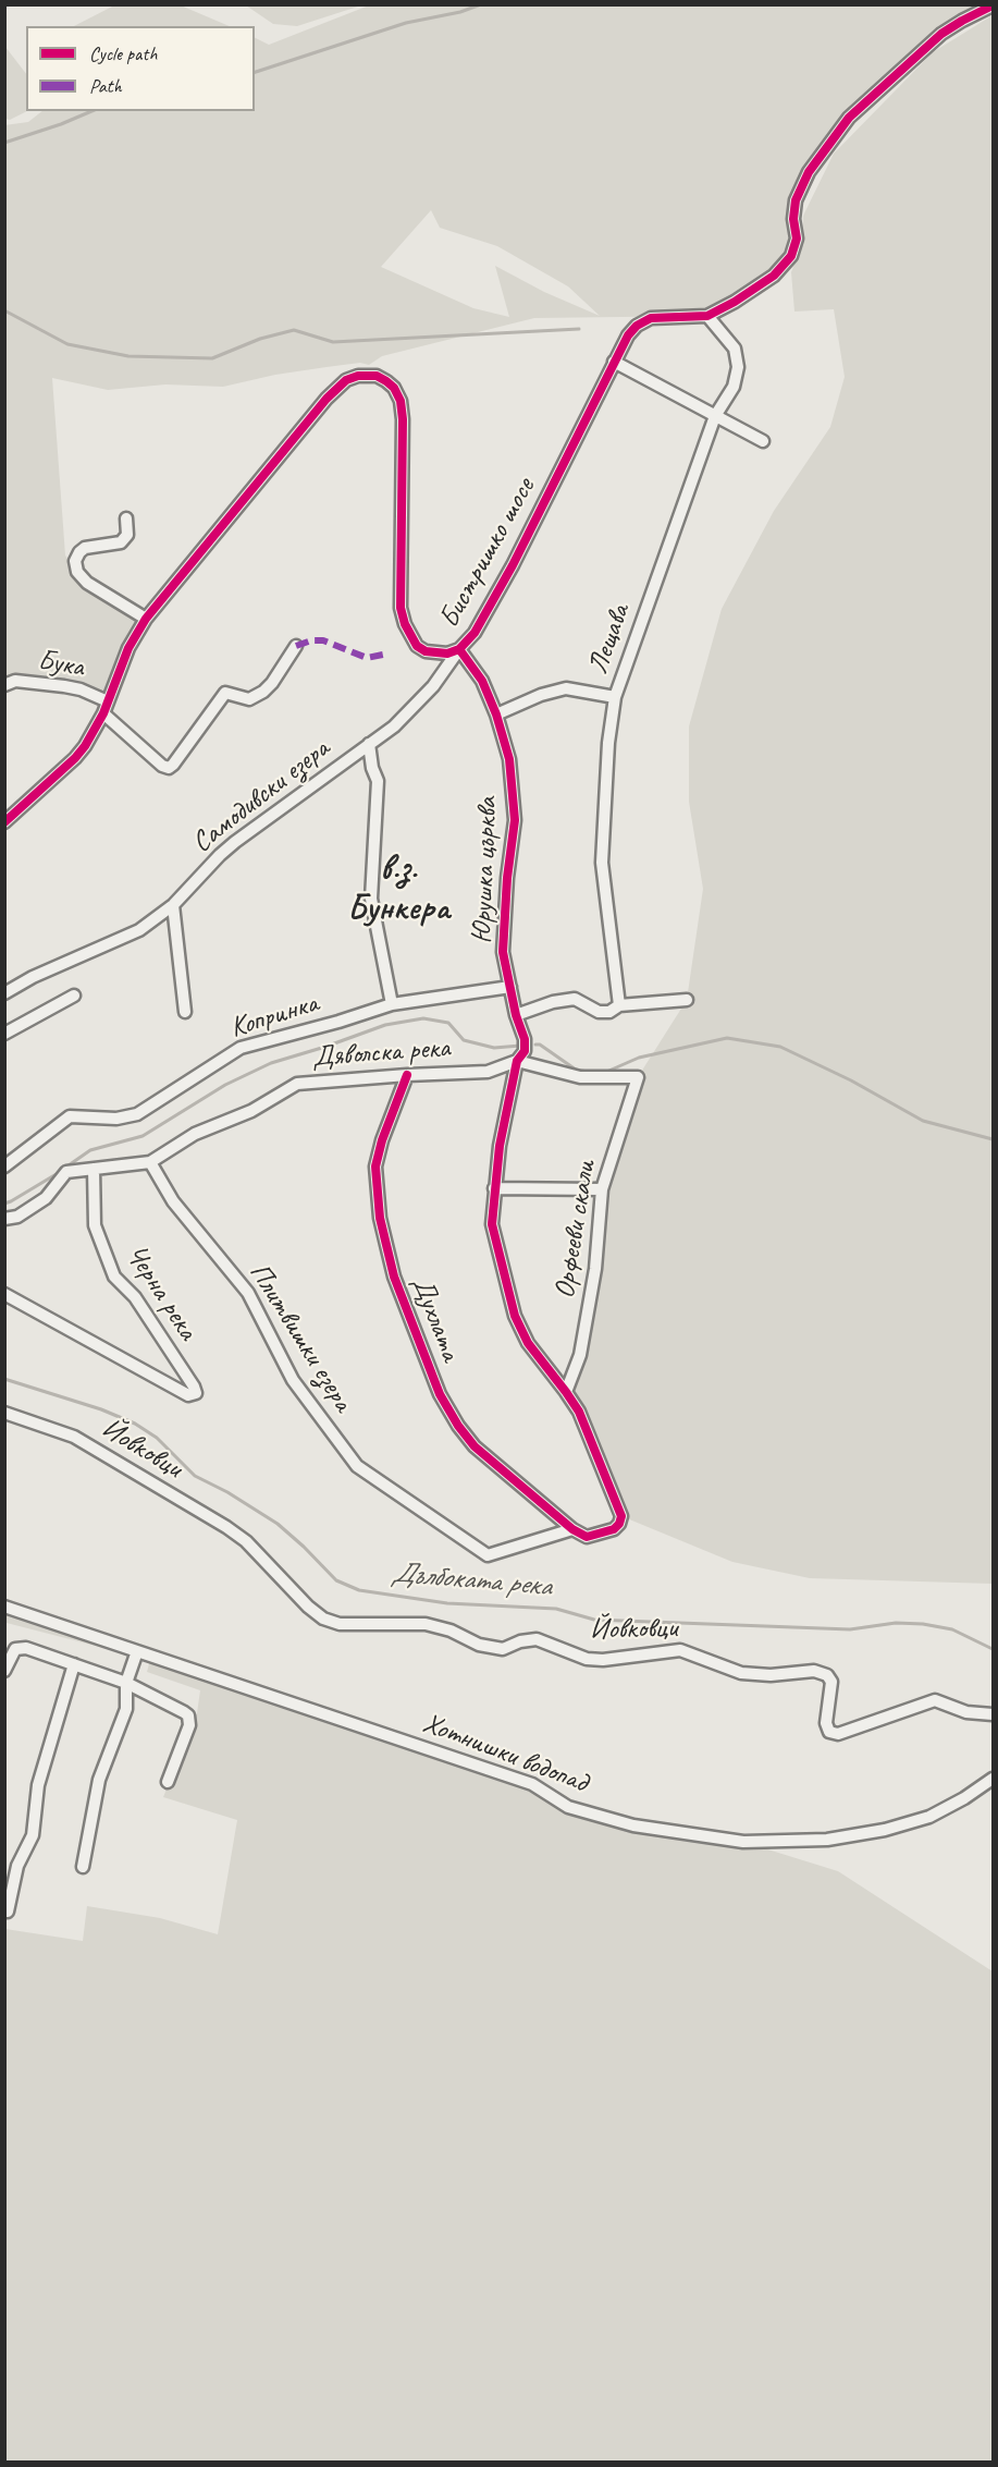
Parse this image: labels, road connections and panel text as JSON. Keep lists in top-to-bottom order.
{
  "streets": {
    "street": [
      "Бистришко шосе",
      "Лещава",
      "Бука",
      "Самодивски езера",
      "Юрушка църква",
      "Копринка",
      "Дяволска река",
      "Орфееви скали",
      "Черна река",
      "Духлата",
      "Плитвишки езера",
      "Йовковци",
      "Хотнишки водопад"
    ]
  },
  "crossings": [
    ["Бистришко шосе", "Лещава"],
    ["Бистришко шосе", "Бука"],
    ["Бистришко шосе", "Самодивски езера"],
    ["Бистришко шосе", "Юрушка църква"],
    ["Самодивски езера", "Юрушка църква"],
    ["Юрушка църква", "Копринка"],
    ["Юрушка църква", "Дяволска река"],
    ["Юрушка църква", "Орфееви скали"],
    ["Юрушка църква", "Духлата"],
    ["Юрушка църква", "Плитвишки езера"],
    ["Дяволска река", "Орфееви скали"],
    ["Дяволска река", "Черна река"],
    ["Дяволска река", "Духлата"],
    ["Дяволска река", "Плитвишки езера"],
    ["Духлата", "Плитвишки езера"]
  ],
  "districts": ["в.з. Бункера"],
  "water": ["Дълбоката река"],
  "legend": ["Cycle path", "Path"]
}
